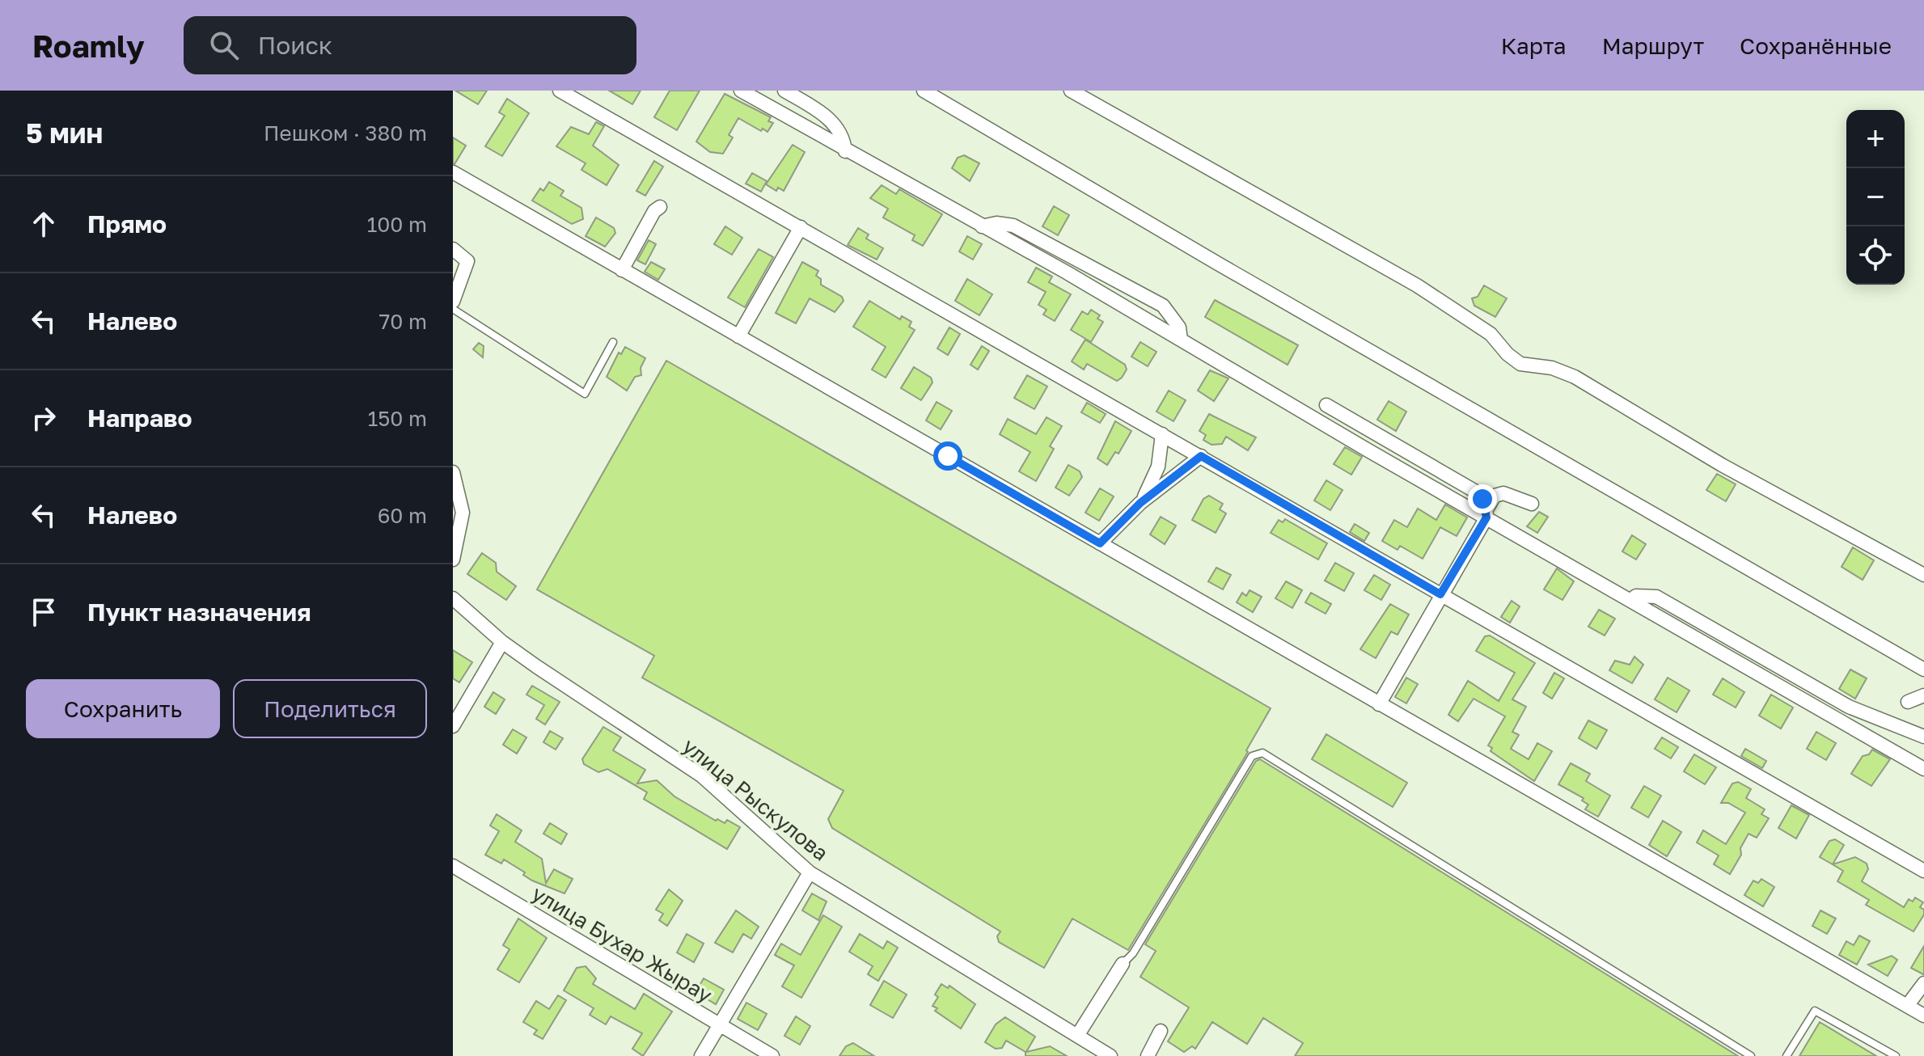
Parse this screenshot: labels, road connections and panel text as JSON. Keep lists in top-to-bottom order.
{
  "streets": {
    "street": ["улица Рыскулова", "улица Бухар Жырау"]
  },
  "page": {
    "header": "Roamly",
    "search": "Поиск",
    "nav": ["Карта", "Маршрут", "Сохранённые"],
    "heading": ["5 мин", "Пешком · 380 m"],
    "map_buttons": ["+", "−"],
    "list": [
      ["Прямо", "100 m"],
      ["Налево", "70 m"],
      ["Направо", "150 m"],
      ["Налево", "60 m"],
      "Пункт назначения"
    ],
    "buttons": ["Сохранить", "Поделиться"]
  }
}
